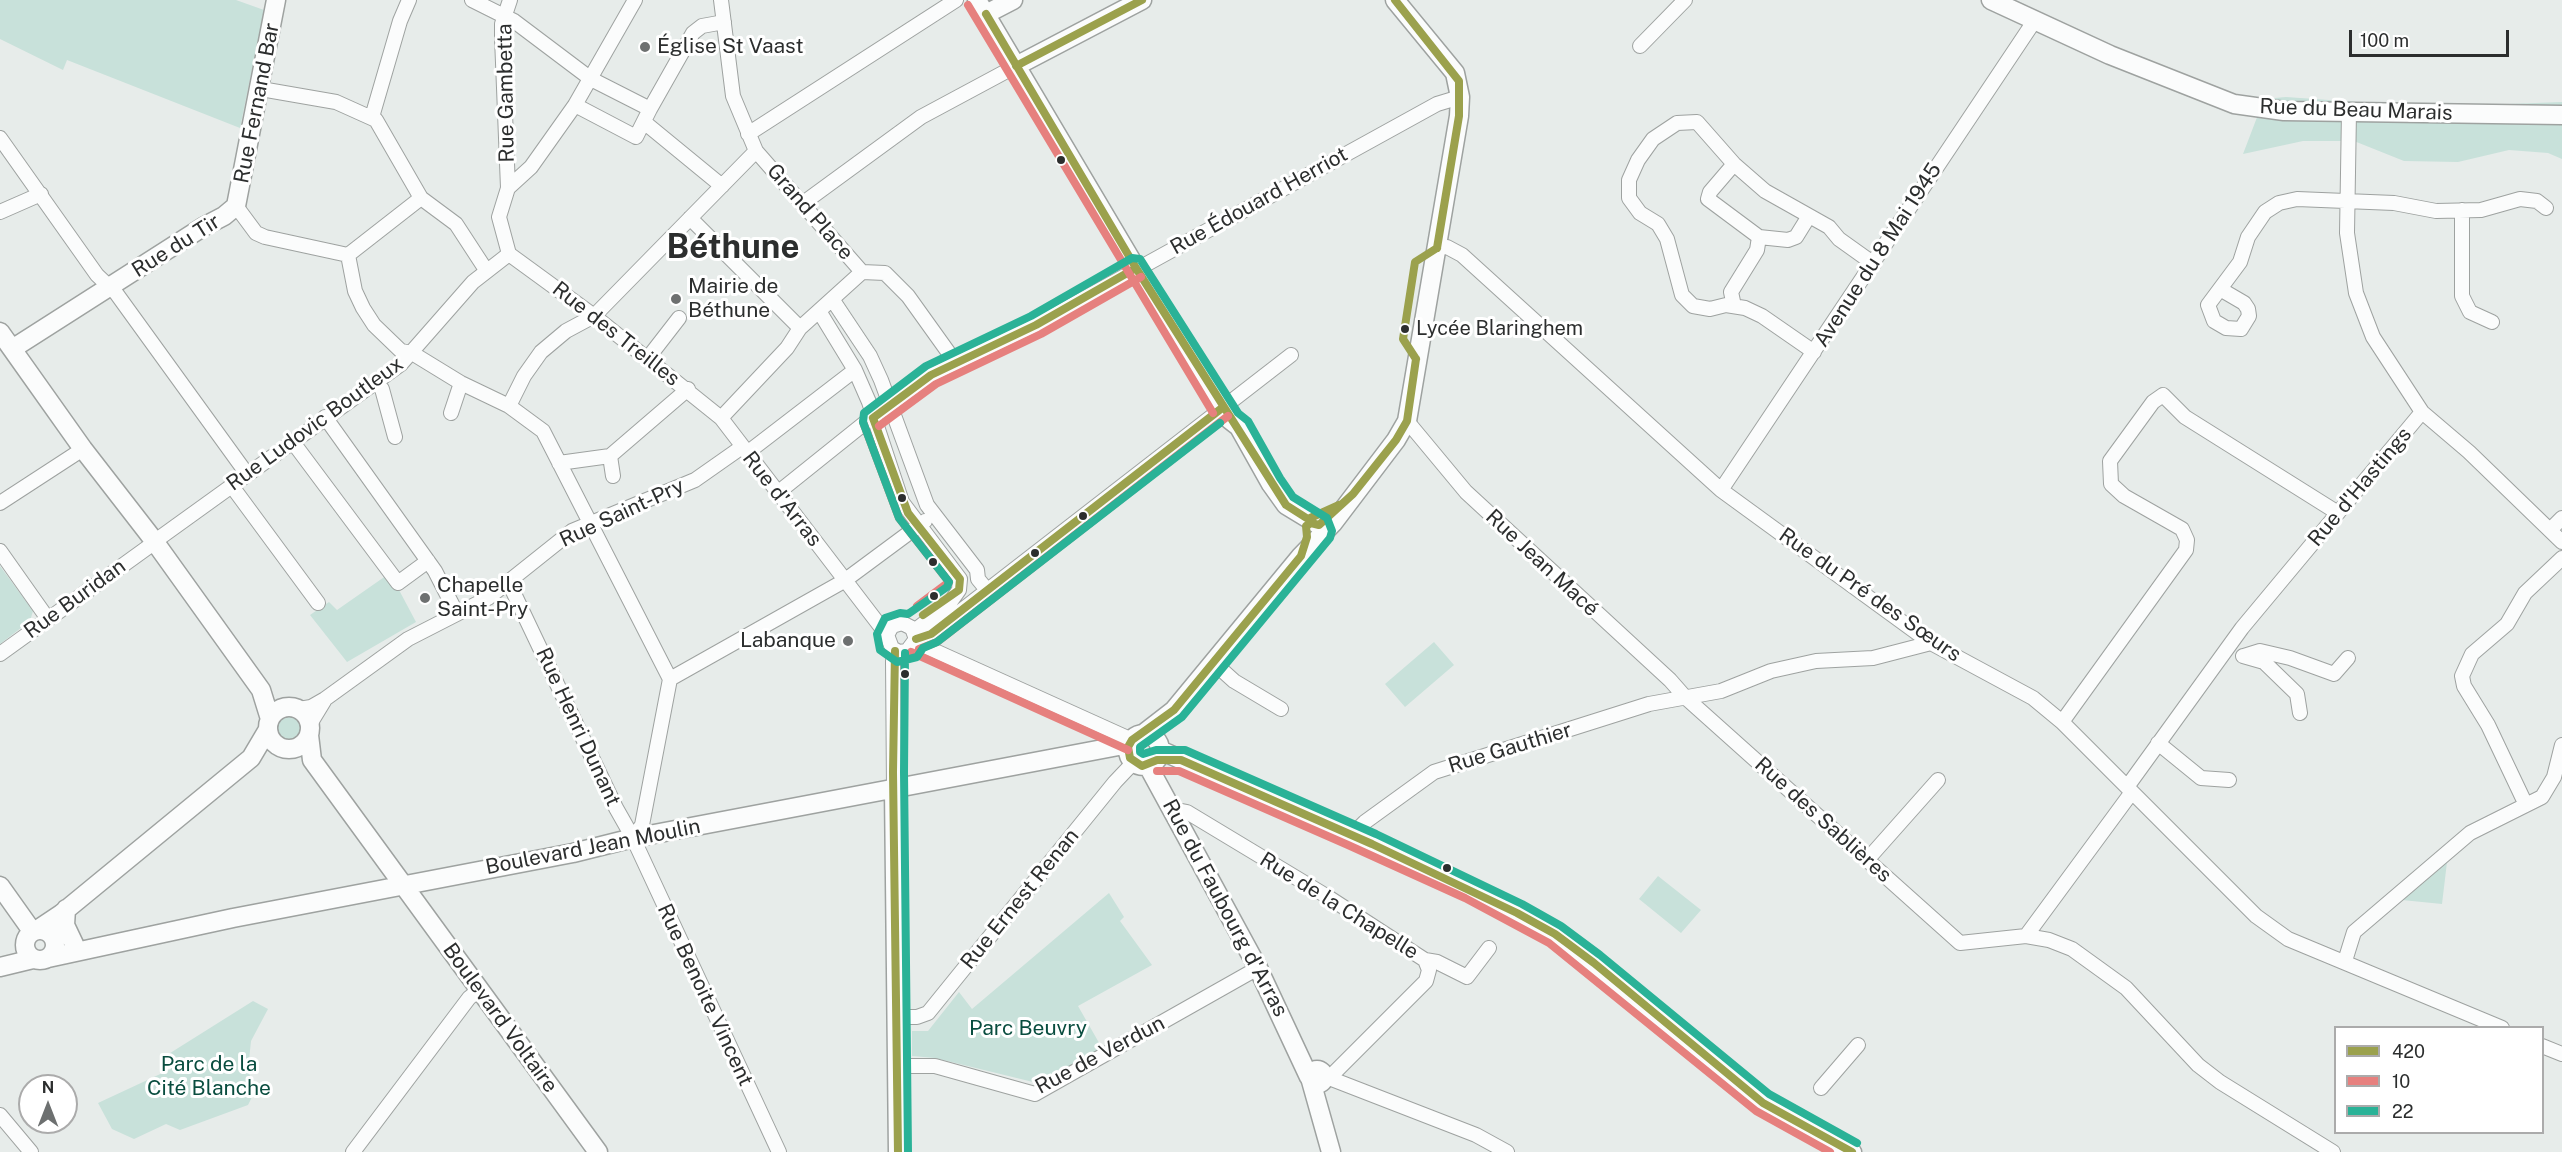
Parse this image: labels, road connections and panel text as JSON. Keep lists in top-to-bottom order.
{
  "streets": {
    "main road": [
      "Rue Fernand Bar",
      "Rue du Beau Marais",
      "Rue du Tir",
      "Boulevard Jean Moulin",
      "Rue du Faubourg d'Arras",
      "Boulevard Voltaire"
    ],
    "street": [
      "Rue Gambetta",
      "Rue Édouard Herriot",
      "Grand Place",
      "Avenue du 8 Mai 1945",
      "Rue des Treilles",
      "Rue Ludovic Boutleux",
      "Rue d'Hastings",
      "Rue d'Arras",
      "Rue Saint-Pry",
      "Rue Jean Macé",
      "Rue du Pré des Sœurs",
      "Rue Buridan",
      "Rue Henri Dunant",
      "Rue Gauthier",
      "Rue des Sablières",
      "Rue Ernest Renan",
      "Rue de la Chapelle",
      "Rue Benoite Vincent",
      "Rue de Verdun"
    ]
  },
  "crossings": [
    ["Rue Fernand Bar", "Rue du Tir"],
    ["Rue du Beau Marais", "Avenue du 8 Mai 1945"],
    ["Rue du Beau Marais", "Rue d'Hastings"],
    ["Rue Édouard Herriot", "Rue d'Arras"],
    ["Grand Place", "Rue des Treilles"],
    ["Grand Place", "Rue d'Arras"],
    ["Avenue du 8 Mai 1945", "Rue du Pré des Sœurs"],
    ["Rue des Treilles", "Rue Ludovic Boutleux"],
    ["Rue des Treilles", "Rue d'Arras"],
    ["Rue Ludovic Boutleux", "Rue Buridan"],
    ["Rue d'Hastings", "Rue du Pré des Sœurs"],
    ["Rue d'Hastings", "Rue des Sablières"],
    ["Rue d'Arras", "Rue Saint-Pry"],
    ["Rue Saint-Pry", "Rue Henri Dunant"],
    ["Rue Jean Macé", "Rue Gauthier"],
    ["Rue Jean Macé", "Rue des Sablières"],
    ["Rue du Pré des Sœurs", "Rue Gauthier"],
    ["Rue Henri Dunant", "Boulevard Jean Moulin"],
    ["Rue Henri Dunant", "Rue Benoite Vincent"],
    ["Rue Gauthier", "Rue des Sablières"],
    ["Rue Gauthier", "Boulevard Jean Moulin"],
    ["Boulevard Jean Moulin", "Rue Ernest Renan"],
    ["Boulevard Jean Moulin", "Rue du Faubourg d'Arras"],
    ["Boulevard Jean Moulin", "Rue Benoite Vincent"],
    ["Boulevard Jean Moulin", "Boulevard Voltaire"],
    ["Rue Ernest Renan", "Rue du Faubourg d'Arras"],
    ["Rue de la Chapelle", "Rue du Faubourg d'Arras"],
    ["Rue du Faubourg d'Arras", "Rue de Verdun"]
  ],
  "districts": ["Béthune"],
  "parks": ["Parc Beuvry", "Parc de la Cité Blanche"],
  "places": [
    "Église St Vaast",
    "Mairie de Béthune",
    "Lycée Blaringhem",
    "Chapelle Saint-Pry",
    "Labanque"
  ],
  "lines": ["transit line 420", "transit line 10", "transit line 22"],
  "legend": ["420", "10", "22"],
  "scale_bar": "100 m",
  "north": "top"
}
